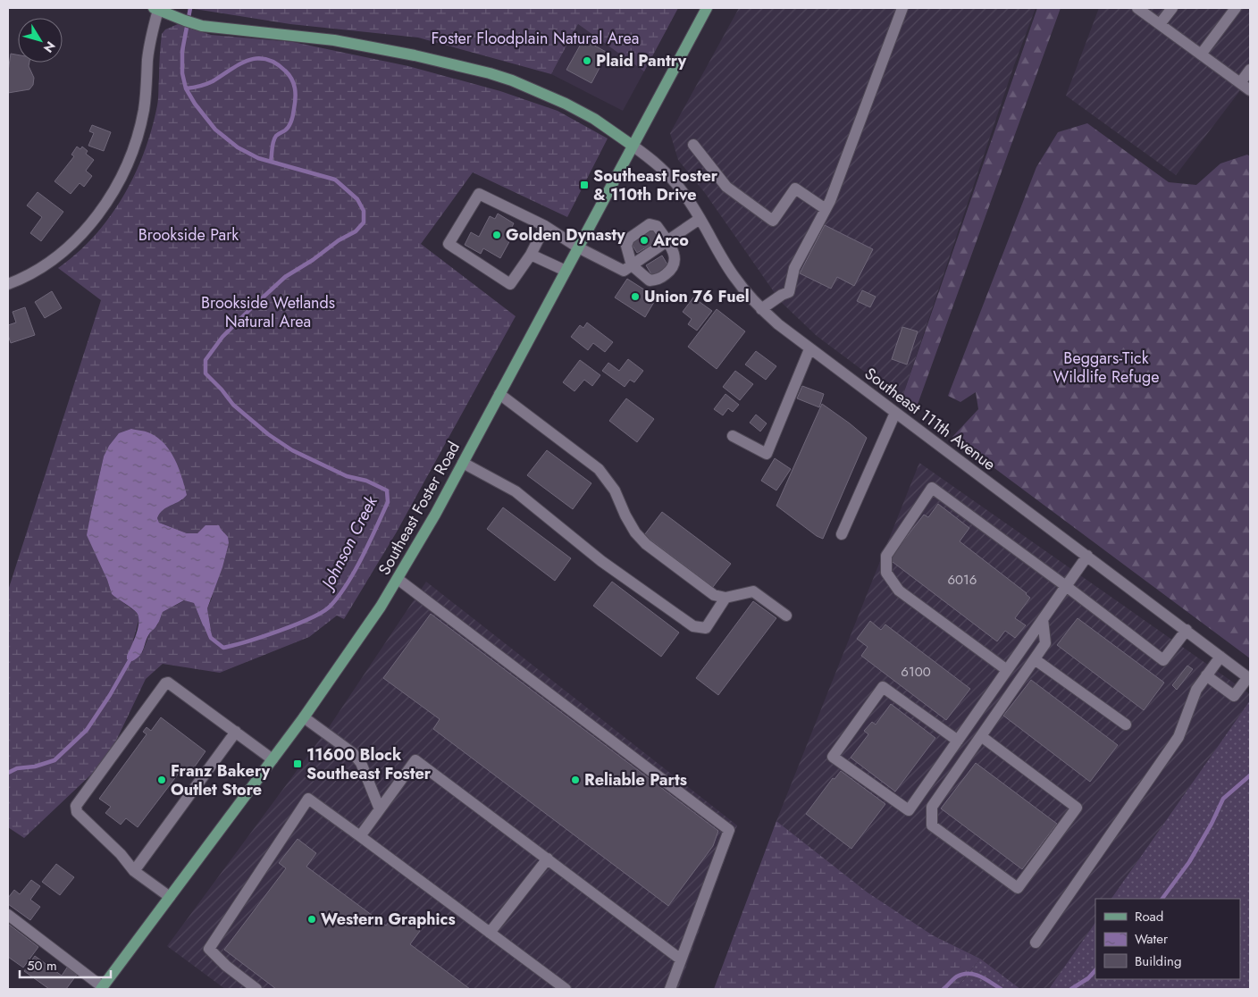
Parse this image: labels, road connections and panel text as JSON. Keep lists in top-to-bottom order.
{
  "streets": {
    "main road": ["Southeast Foster Road"],
    "street": ["Southeast 111th Avenue"]
  },
  "crossings": [
    ["Southeast 111th Avenue", "Southeast Foster Road"]
  ],
  "water": ["Johnson Creek"],
  "parks": [
    "Foster Floodplain Natural Area",
    "Brookside Park",
    "Brookside Wetlands Natural Area",
    "Beggars-Tick Wildlife Refuge"
  ],
  "places": {
    "other": [
      "Plaid Pantry",
      "Golden Dynasty",
      "Arco",
      "Union 76 Fuel",
      "Franz Bakery Outlet Store",
      "Reliable Parts",
      "Western Graphics"
    ],
    "transit": ["Southeast Foster & 110th Drive", "11600 Block Southeast Foster"]
  },
  "house_numbers": ["6016", "6100"],
  "legend": ["Road", "Water", "Building"],
  "scale_bar": "50 m",
  "north": "bottom right"
}
